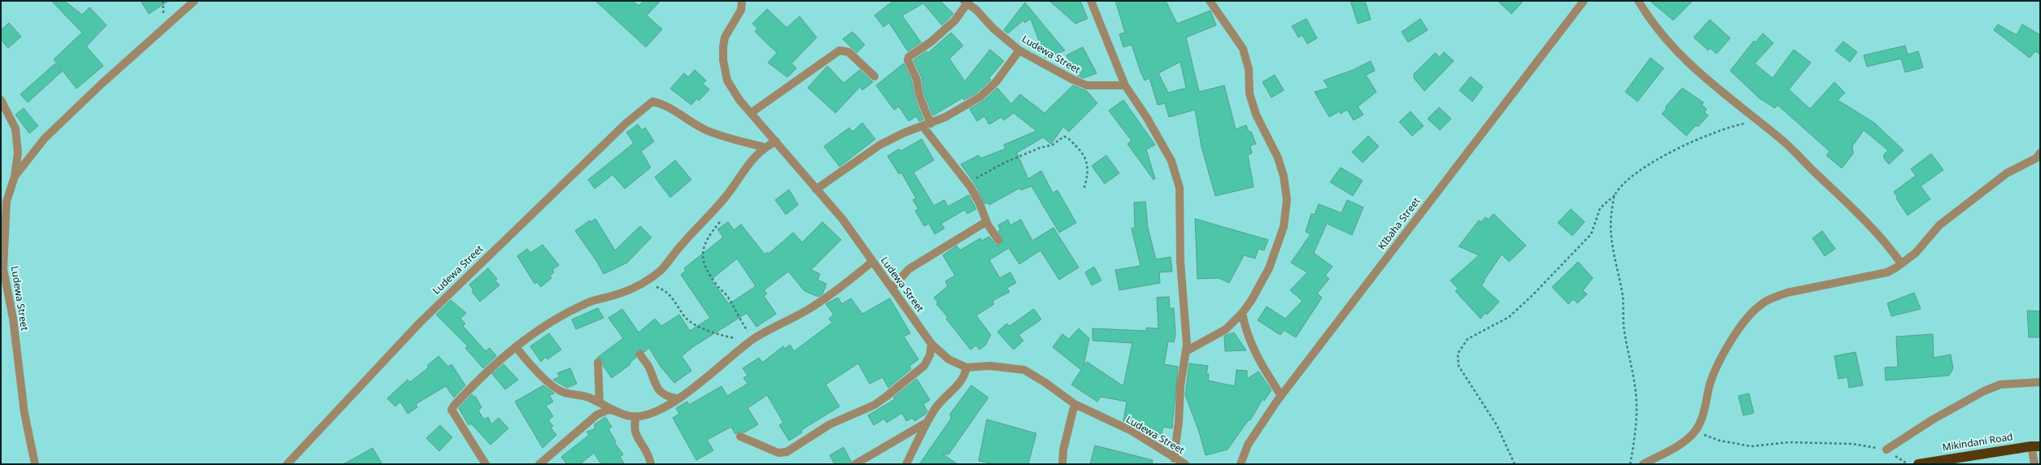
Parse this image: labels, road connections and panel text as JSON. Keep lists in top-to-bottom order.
{
  "streets": {
    "highway": ["Mikindani Road"],
    "street": ["Ludewa Street", "KIbaha Street"]
  }
}
